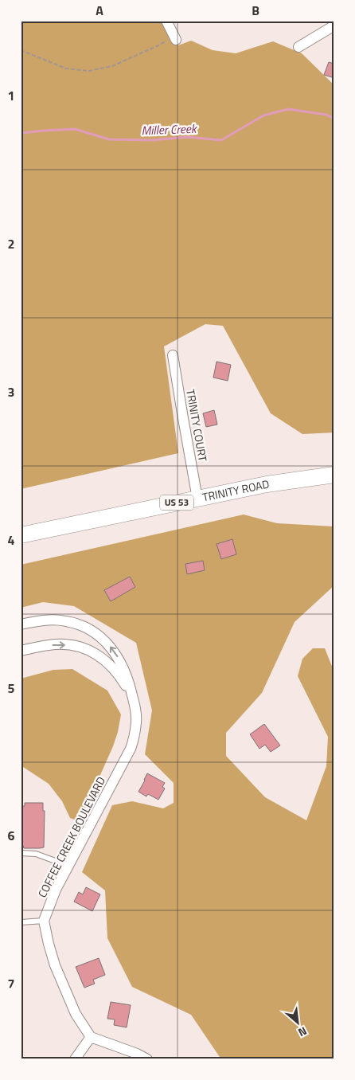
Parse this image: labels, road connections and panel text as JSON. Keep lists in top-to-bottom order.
{
  "streets": {
    "highway": ["TRINITY ROAD", "US 53"],
    "street": ["TRINITY COURT", "COFFEE CREEK BOULEVARD"]
  },
  "crossings": [
    ["TRINITY COURT", "TRINITY ROAD"]
  ],
  "water": ["Miller Creek"],
  "north": "bottom right",
  "grid": {
    "columns": ["A", "B"],
    "rows": [
      "1",
      "2",
      "3",
      "4",
      "5",
      "6",
      "7"
    ]
  }
}
